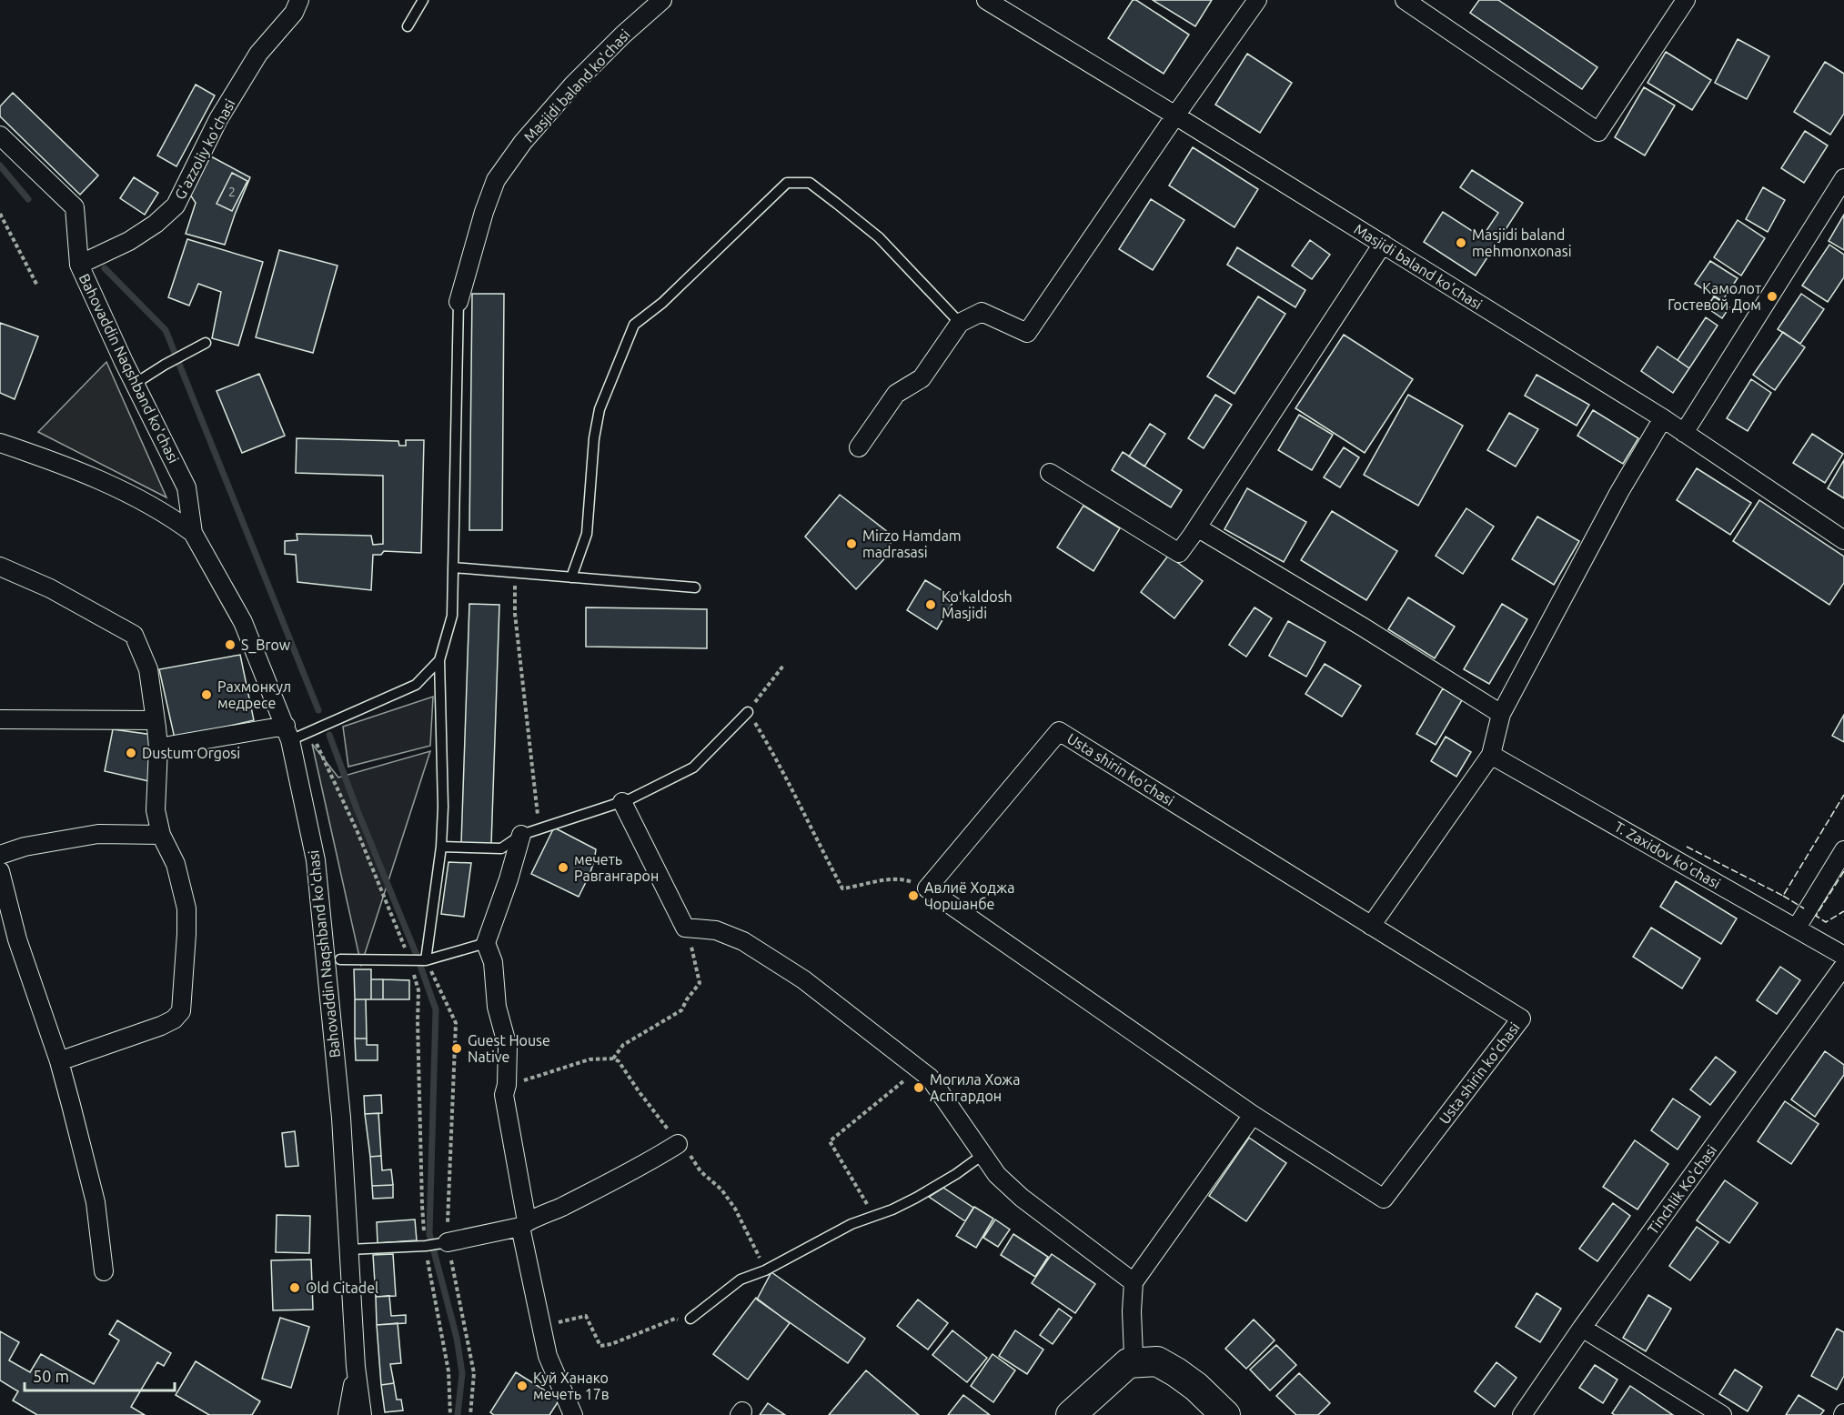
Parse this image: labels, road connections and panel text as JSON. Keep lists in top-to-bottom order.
{
  "streets": {
    "street": [
      "Masjidi baland ko'chasi",
      "G'azzoliy ko'chasi",
      "Bahovaddin Naqshband ko'chasi",
      "Usta shirin ko'chasi",
      "T. Zaxidov ko'chasi",
      "Tinchlik Ko'chasi"
    ]
  },
  "crossings": [
    ["G'azzoliy ko'chasi", "Bahovaddin Naqshband ko'chasi"]
  ],
  "places": [
    "Masjidi baland mehmonxonasi",
    "Камолот Гостевой Дом",
    "Mirzo Hamdam madrasasi",
    "Koʻkaldosh Masjidi",
    "S_Brow",
    "Рахмонкул медресе",
    "Dustum Orgosi",
    "мечеть Равгангарон",
    "Авлиё Ходжа Чоршанбе",
    "Guest House Native",
    "Могила Хожа Аспгардон",
    "Old Citadel",
    "Куй Ханако мечеть 17в"
  ],
  "house_numbers": ["2"],
  "scale_bar": "50 m"
}
